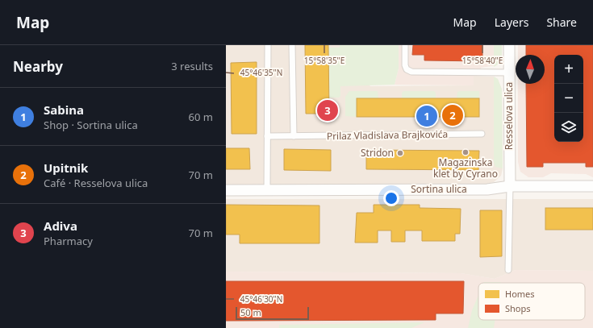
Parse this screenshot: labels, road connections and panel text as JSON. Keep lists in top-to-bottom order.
{
  "streets": {
    "street": ["Resselova ulica", "Sortina ulica"],
    "lane": ["Prilaz Vladislava Brajkovića"]
  },
  "crossings": [
    ["Resselova ulica", "Sortina ulica"]
  ],
  "places": ["Magazinska klet by Cyrano", "Stridon"],
  "legend": ["Homes", "Shops"],
  "scale_bar": "50 m",
  "north": "top",
  "page": {
    "header": "Map",
    "nav": ["Map", "Layers", "Share"],
    "heading": ["Nearby", "3 results"],
    "map_buttons": ["+", "−"],
    "list": [
      {
        "mark": "1",
        "name": "Sabina",
        "note": "Shop · Sortina ulica",
        "value": "60 m"
      },
      {
        "mark": "2",
        "name": "Upitnik",
        "note": "Café · Resselova ulica",
        "value": "70 m"
      },
      {
        "mark": "3",
        "name": "Adiva",
        "note": "Pharmacy",
        "value": "70 m"
      }
    ],
    "pins": ["3", "2", "1"],
    "scale": "50 m"
  },
  "coordinates": [
    "15°58'35\"E",
    "15°58'40\"E",
    "45°46'35\"N",
    "45°46'30\"N"
  ]
}
